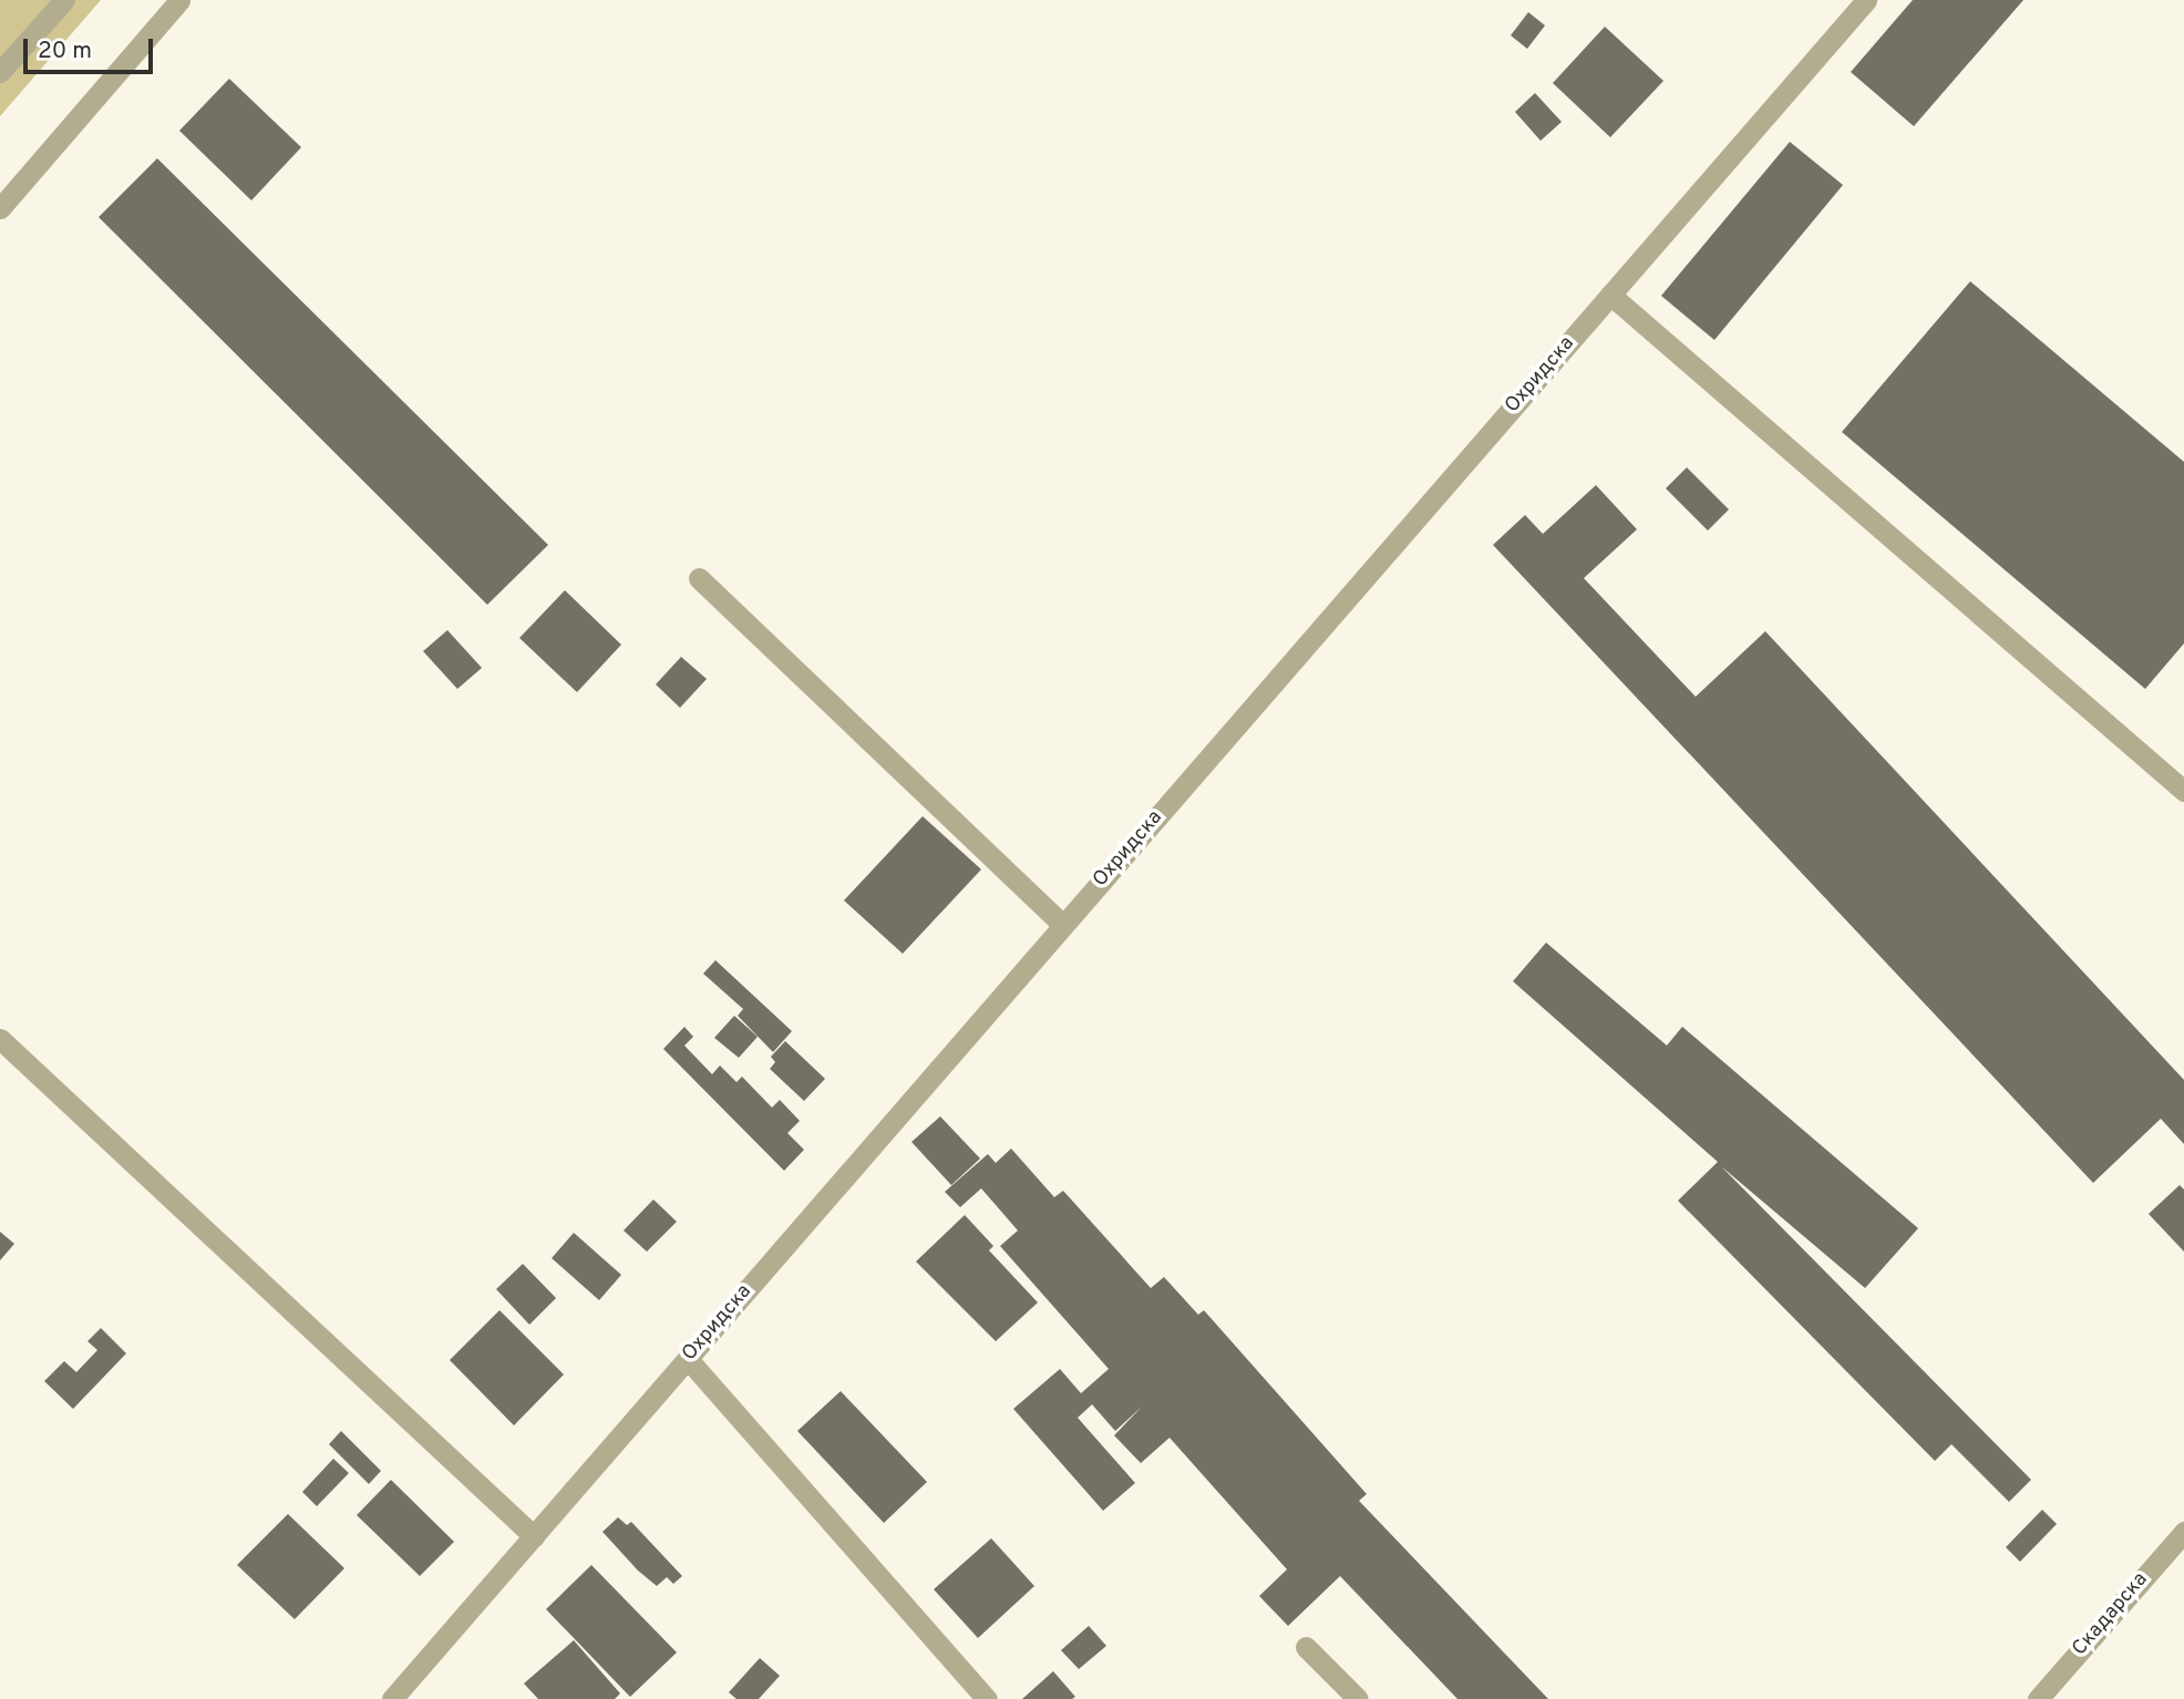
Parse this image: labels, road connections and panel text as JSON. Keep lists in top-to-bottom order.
{
  "streets": {
    "street": ["Охридска", "Скадарска"]
  },
  "scale_bar": "20 m"
}
